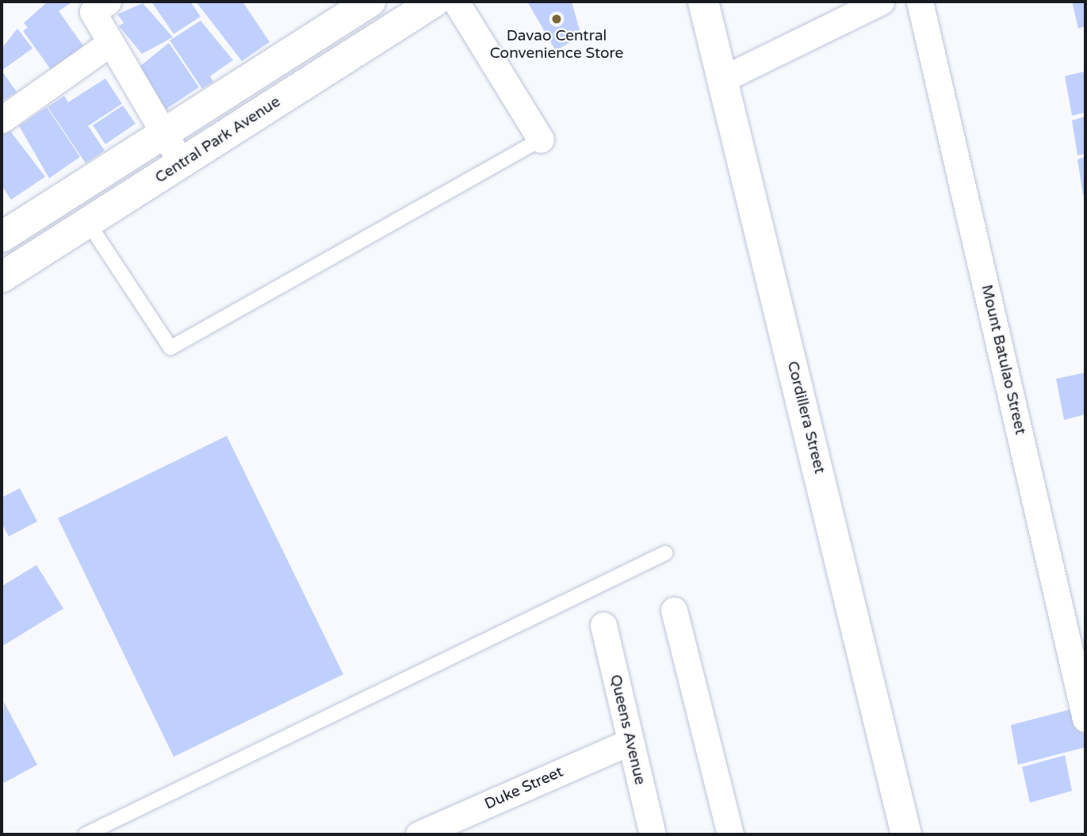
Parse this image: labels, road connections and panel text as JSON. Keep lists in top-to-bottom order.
{
  "streets": {
    "street": [
      "Central Park Avenue",
      "Mount Batulao Street",
      "Cordillera Street",
      "Queens Avenue",
      "Duke Street"
    ]
  },
  "crossings": [
    ["Queens Avenue", "Duke Street"]
  ],
  "places": ["Davao Central Convenience Store"]
}
